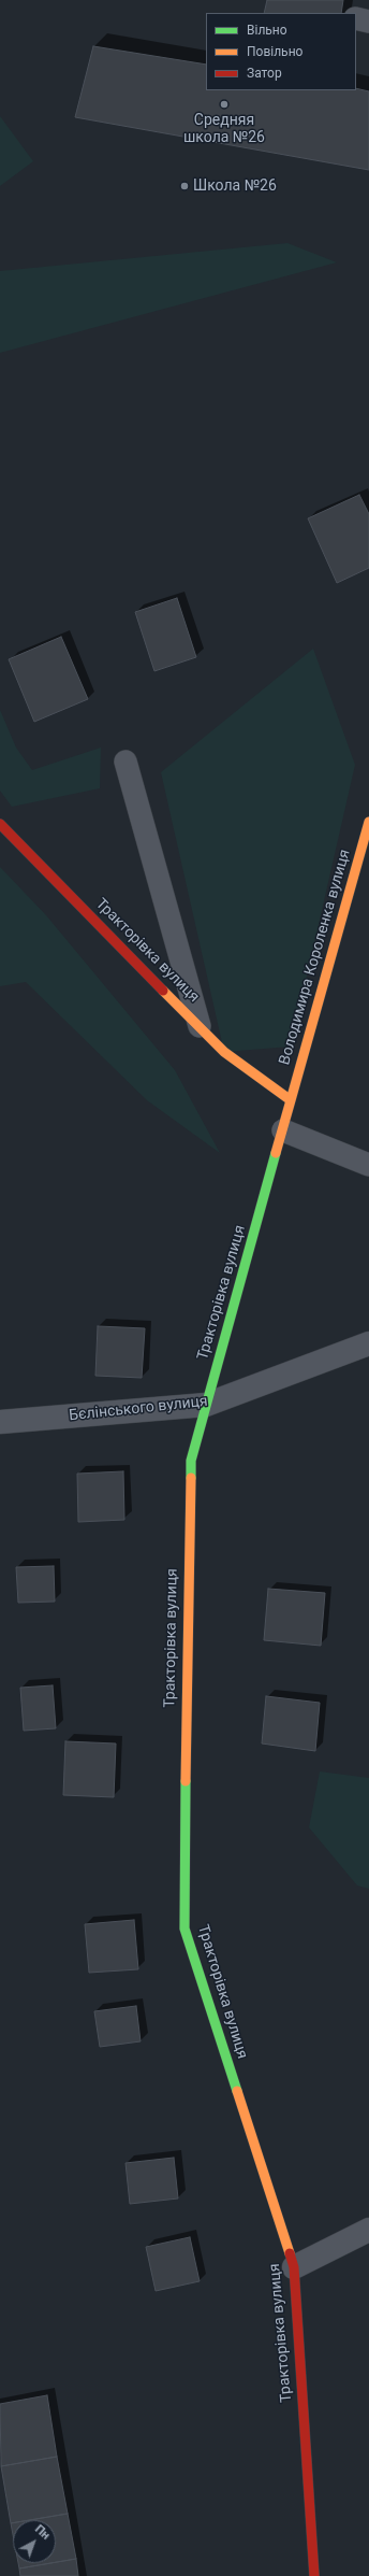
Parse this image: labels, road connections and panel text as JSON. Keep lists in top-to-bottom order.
{
  "streets": {
    "street": ["Тракторівка вулиця", "Володимира Короленка вулиця", "Бєлінського вулиця"]
  },
  "crossings": [
    ["Тракторівка вулиця", "Володимира Короленка вулиця"],
    ["Тракторівка вулиця", "Бєлінського вулиця"]
  ],
  "places": ["Средняя школа №26", "Школа №26"],
  "legend": ["Вільно", "Повільно", "Затор"],
  "north": "top right"
}
